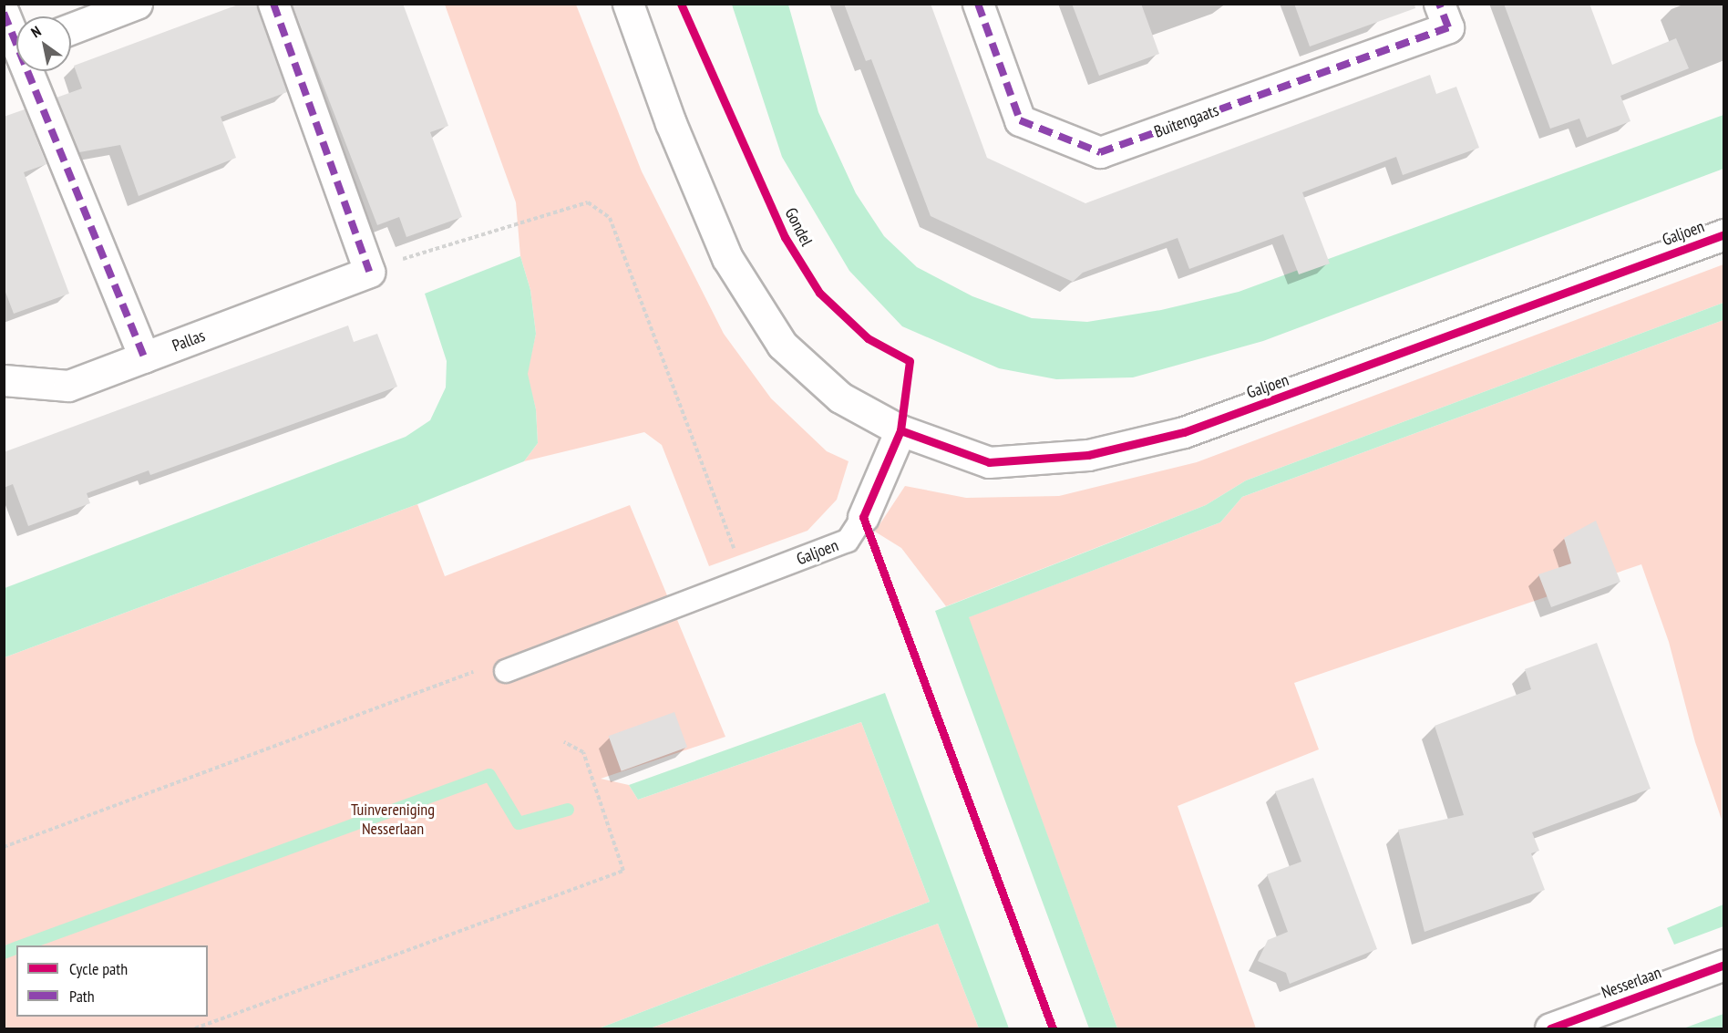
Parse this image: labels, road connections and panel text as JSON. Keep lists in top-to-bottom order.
{
  "streets": {
    "street": [
      "Buitengaats",
      "Galjoen",
      "Pallas",
      "Nesserlaan"
    ],
    "cycle path": ["Gondel"]
  },
  "parks": ["Tuinvereniging Nesserlaan"],
  "legend": ["Cycle path", "Path"],
  "north": "top left"
}
